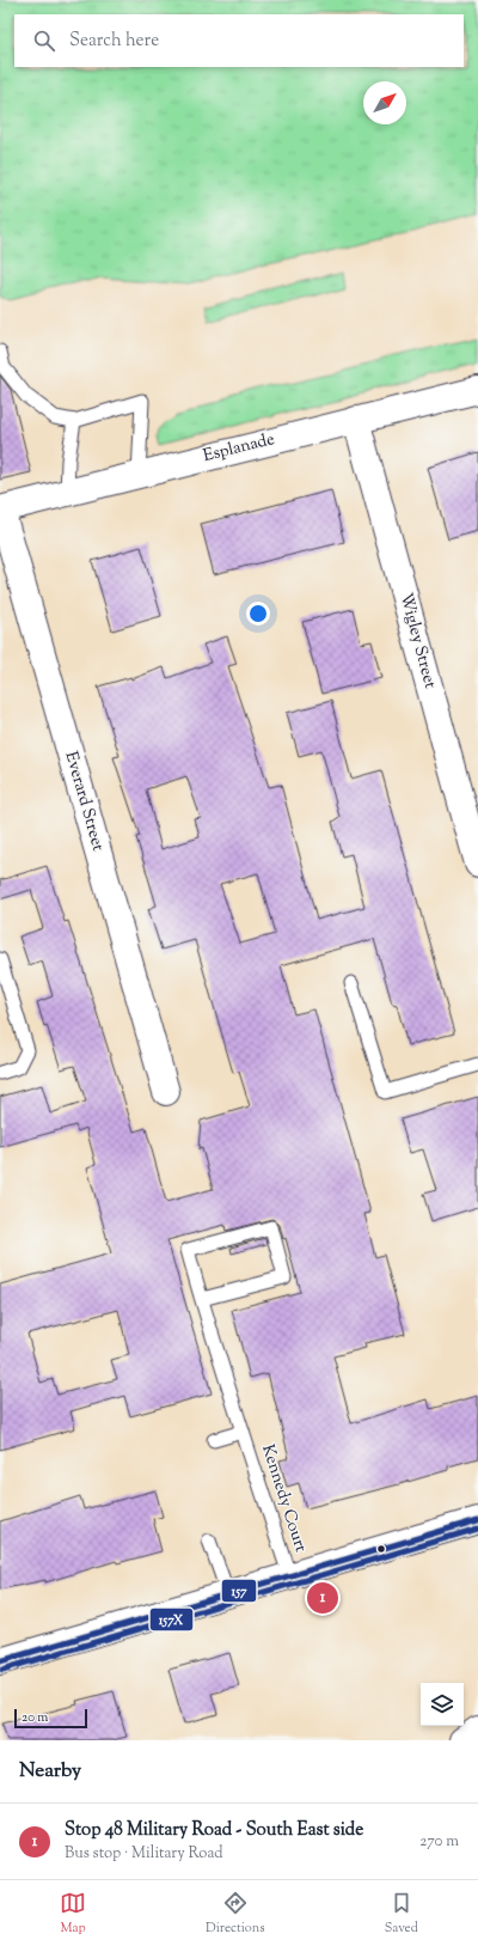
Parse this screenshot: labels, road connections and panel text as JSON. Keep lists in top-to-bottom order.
{
  "streets": {
    "street": ["Esplanade", "Wigley Street", "Everard Street"],
    "lane": ["Kennedy Court"]
  },
  "crossings": [
    ["Esplanade", "Wigley Street"],
    ["Esplanade", "Everard Street"]
  ],
  "lines": ["transit line 157", "transit line 157X"],
  "scale_bar": "20 m",
  "north": "top right",
  "page": {
    "search": "Search here",
    "pins": "1",
    "scale": "20 m",
    "heading": "Nearby",
    "list": [
      {
        "mark": "1",
        "name": "Stop 48 Military Road - South East side",
        "note": "Bus stop · Military Road",
        "value": "270 m"
      }
    ],
    "nav": ["Map", "Directions", "Saved"]
  }
}
